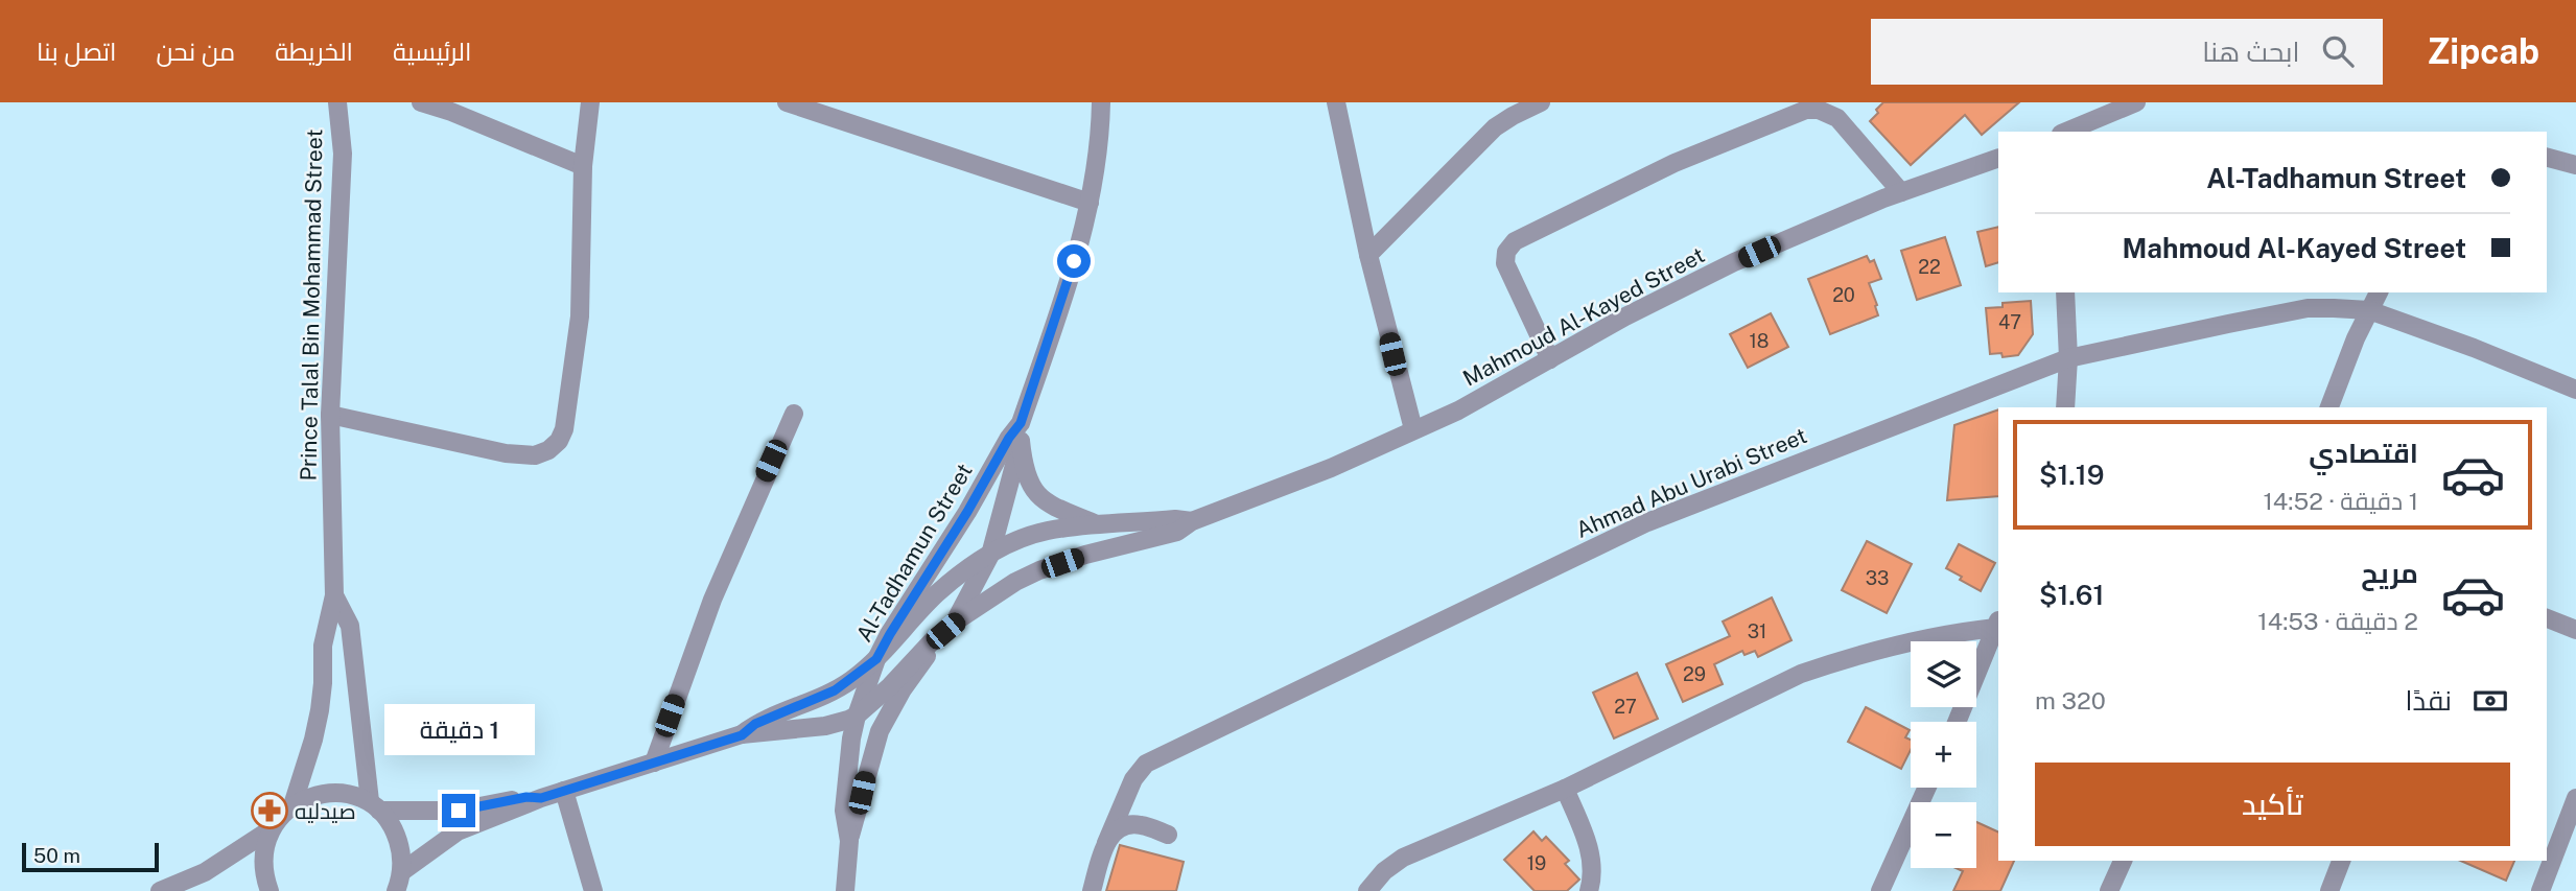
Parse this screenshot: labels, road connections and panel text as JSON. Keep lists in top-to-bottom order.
{
  "streets": {
    "street": [
      "Prince Talal Bin Mohammad Street",
      "Mahmoud Al-Kayed Street",
      "Ahmad Abu Urabi Street",
      "Al-Tadhamun Street"
    ]
  },
  "crossings": [
    ["Prince Talal Bin Mohammad Street", "Mahmoud Al-Kayed Street"],
    ["Mahmoud Al-Kayed Street", "Al-Tadhamun Street"]
  ],
  "places": {
    "pharmacy": ["صيدليه"]
  },
  "house_numbers": [
    "22",
    "20",
    "47",
    "18",
    "33",
    "31",
    "29",
    "27",
    "19"
  ],
  "scale_bar": "50 m",
  "page": {
    "header": "Zipcab",
    "search": "ابحث هنا",
    "nav": [
      "الرئيسية",
      "الخريطة",
      "من نحن",
      "اتصل بنا"
    ],
    "banner": ["Al-Tadhamun Street", "Mahmoud Al-Kayed Street"],
    "list": [
      {
        "name": "اقتصادي",
        "note": "1 دقيقة · 14:52",
        "value": "$1.19"
      },
      {
        "name": "مريح",
        "note": "2 دقيقة · 14:53",
        "value": "$1.61"
      }
    ],
    "map_buttons": ["+", "−"],
    "pay": ["نقدًا", "320 m"],
    "bubble": "1 دقيقة",
    "buttons": "تأكيد",
    "scale": "50 m"
  }
}
